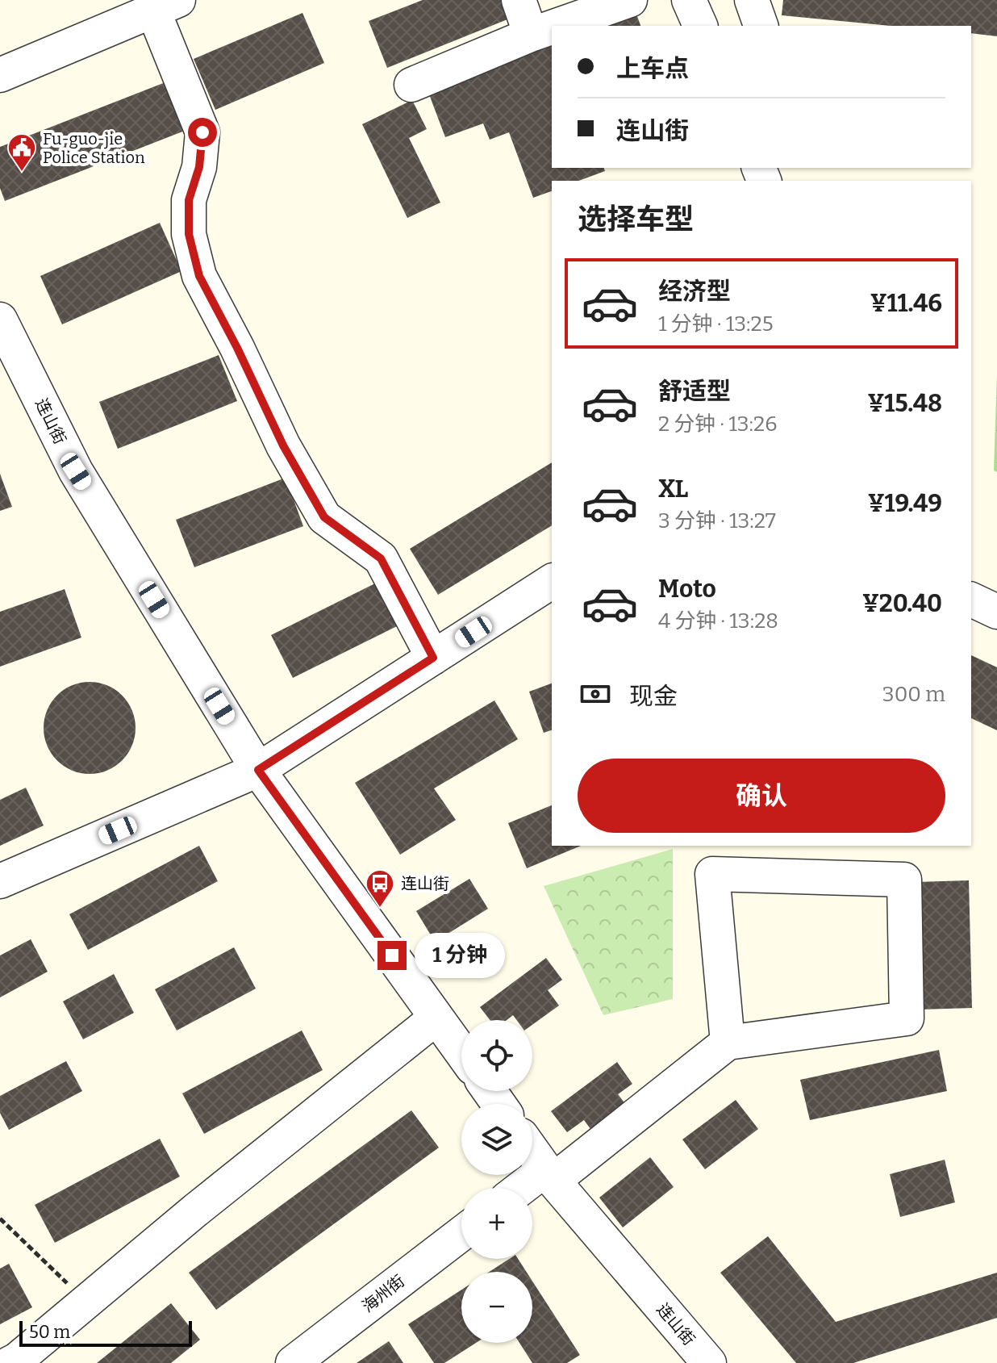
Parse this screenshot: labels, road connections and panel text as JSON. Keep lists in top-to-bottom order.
{
  "streets": {
    "street": ["连山街", "海州街"]
  },
  "places": {
    "public building": ["Fu-guo-jie Police Station"],
    "bus stop": ["连山街"]
  },
  "scale_bar": "50 m",
  "page": {
    "banner": ["上车点", "连山街"],
    "heading": "选择车型",
    "list": [
      {
        "name": "经济型",
        "note": "1 分钟 · 13:25",
        "value": "¥11.46"
      },
      {
        "name": "舒适型",
        "note": "2 分钟 · 13:26",
        "value": "¥15.48"
      },
      {
        "name": "XL",
        "note": "3 分钟 · 13:27",
        "value": "¥19.49"
      },
      {
        "name": "Moto",
        "note": "4 分钟 · 13:28",
        "value": "¥20.40"
      }
    ],
    "pay": ["现金", "300 m"],
    "buttons": "确认",
    "bubble": "1 分钟",
    "map_buttons": ["+", "−"],
    "scale": "50 m"
  }
}
